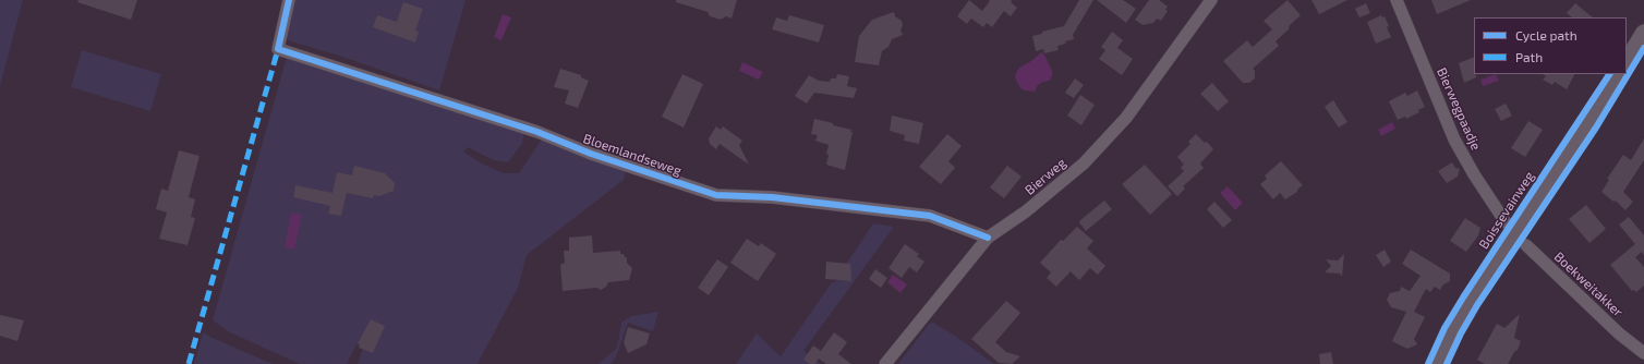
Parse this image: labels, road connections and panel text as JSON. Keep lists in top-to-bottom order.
{
  "streets": {
    "street": [
      "Bierwegpaadje",
      "Bloemlandseweg",
      "Bierweg",
      "Boekweitakker"
    ],
    "cycle path": ["Boissevainweg"]
  },
  "crossings": [
    ["Bloemlandseweg", "Bierweg"]
  ],
  "legend": ["Cycle path", "Path"]
}
